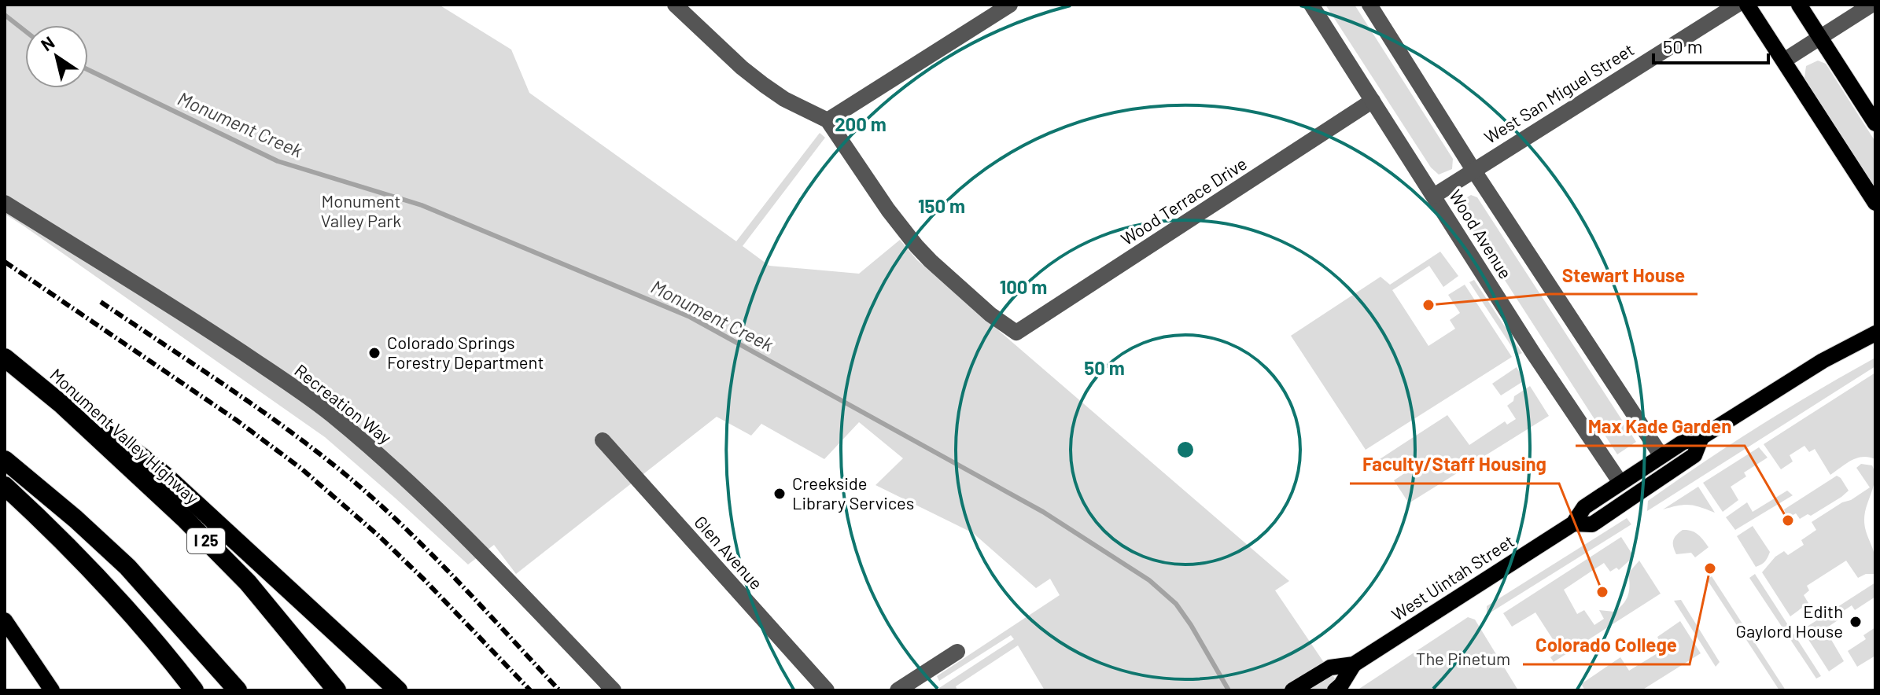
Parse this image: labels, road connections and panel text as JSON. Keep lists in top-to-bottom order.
{
  "streets": {
    "highway": ["Monument Valley Highway", "I 25"],
    "main road": ["West Uintah Street"],
    "street": [
      "West San Miguel Street",
      "Wood Terrace Drive",
      "Wood Avenue",
      "Recreation Way",
      "Glen Avenue"
    ]
  },
  "crossings": [
    ["West San Miguel Street", "Wood Avenue"],
    ["Wood Terrace Drive", "Wood Avenue"],
    ["Wood Avenue", "West Uintah Street"]
  ],
  "water": ["Monument Creek"],
  "parks": ["Monument Valley Park", "The Pinetum"],
  "places": [
    "Stewart House",
    "Colorado Springs Forestry Department",
    "Creekside Library Services",
    "Max Kade Garden",
    "Colorado College",
    "Faculty/Staff Housing",
    "Edith Gaylord House"
  ],
  "scale_bar": "50 m",
  "north": "top left",
  "rings": [
    "200 m",
    "150 m",
    "100 m",
    "50 m"
  ]
}
